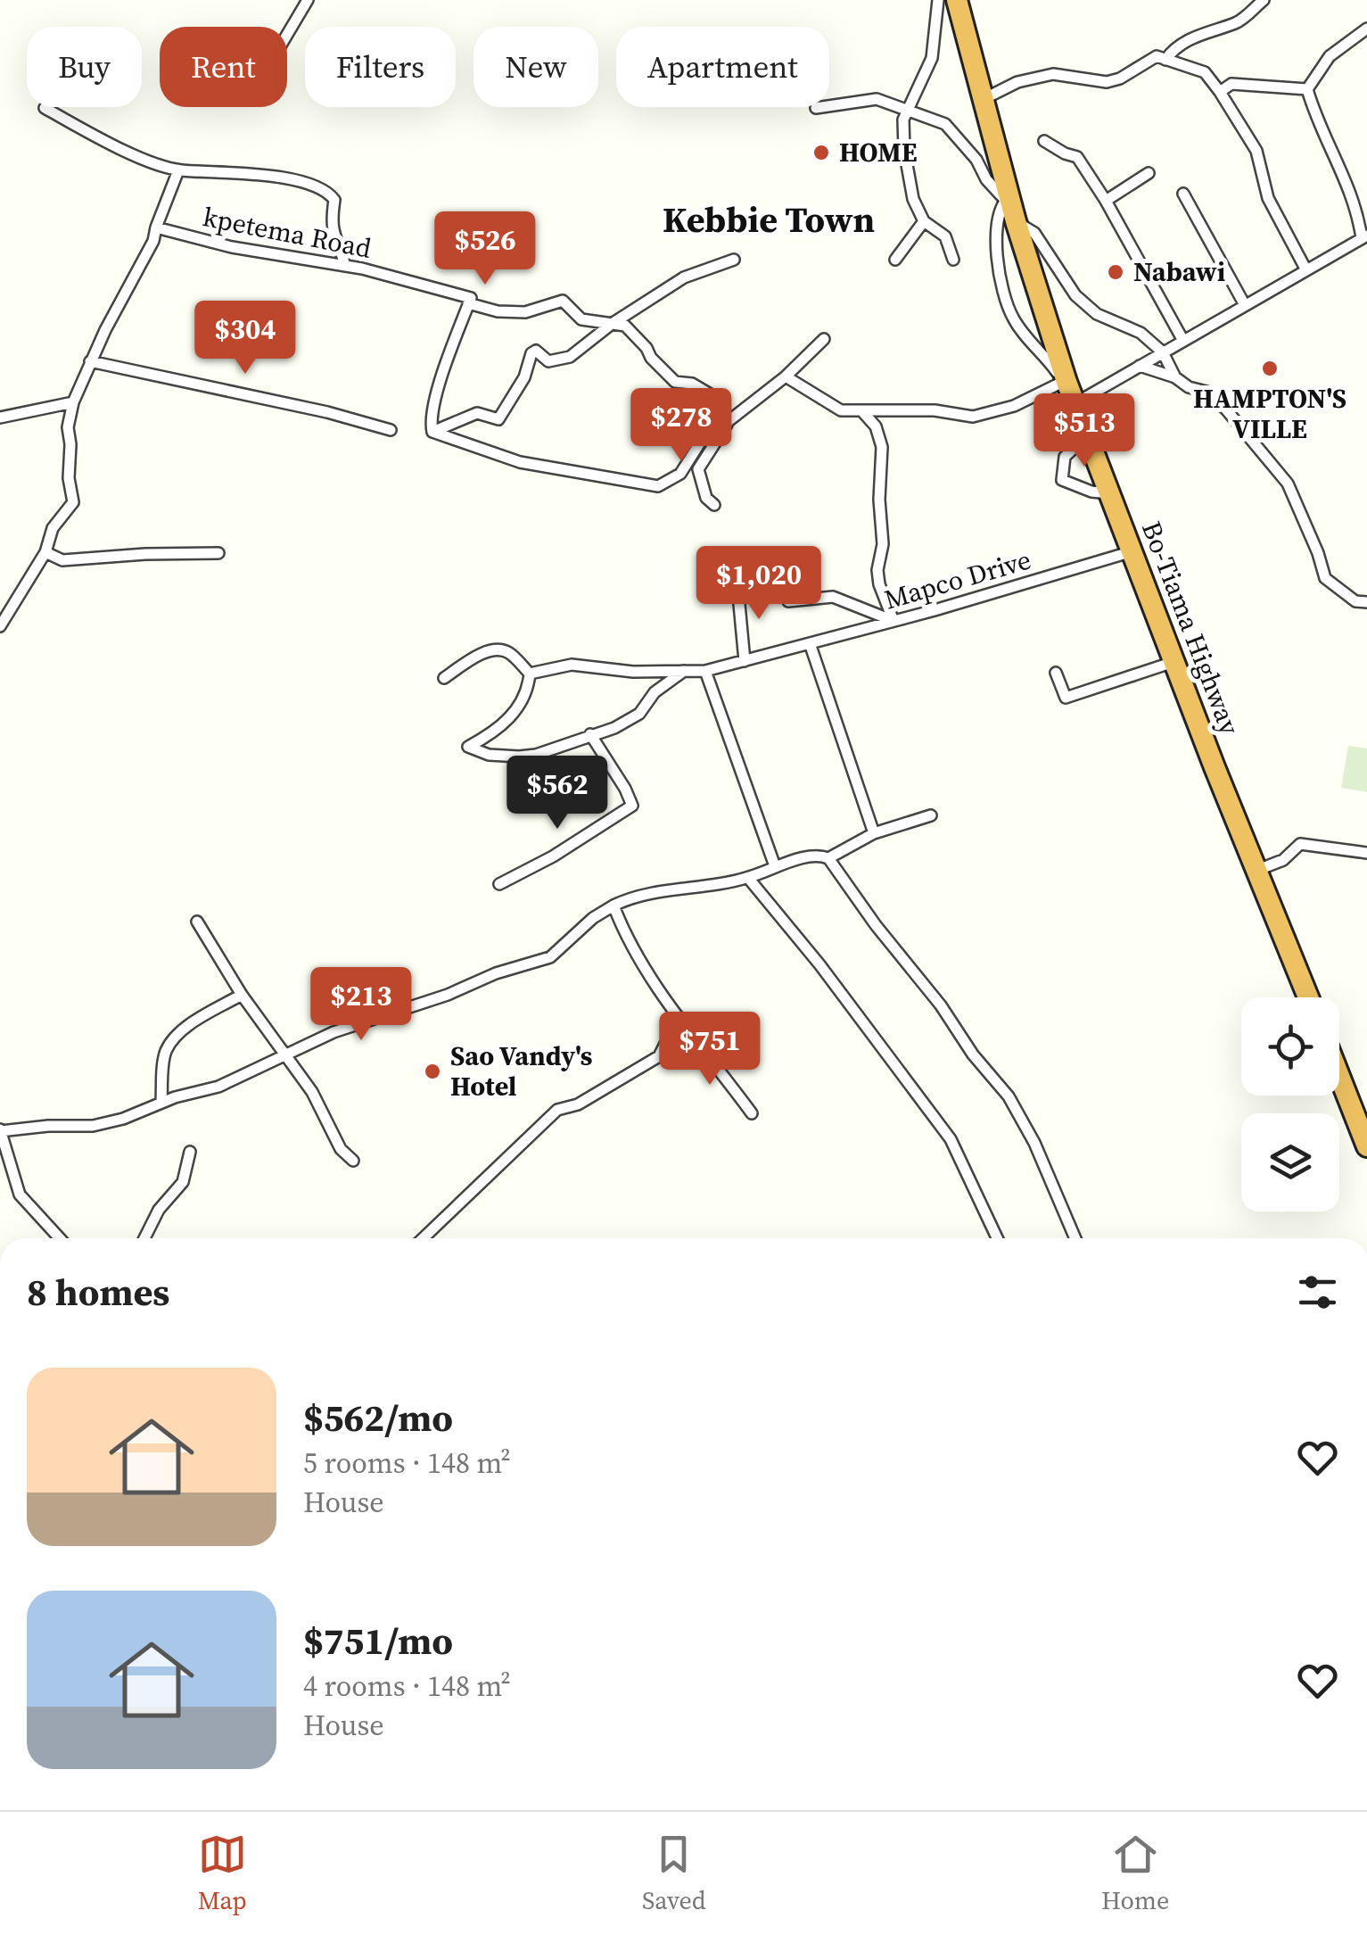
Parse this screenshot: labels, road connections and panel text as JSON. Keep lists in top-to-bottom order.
{
  "streets": {
    "highway": ["Bo-Tiama Highway"],
    "street": ["kpetema Road", "Mapco Drive"]
  },
  "crossings": [
    ["Mapco Drive", "Bo-Tiama Highway"]
  ],
  "districts": ["Kebbie Town"],
  "places": [
    "HOME",
    "Nabawi",
    "HAMPTON'S VILLE",
    "Sao Vandy's Hotel"
  ],
  "page": {
    "chip": [
      "Buy",
      "Rent",
      "Filters",
      "New",
      "Apartment"
    ],
    "price": [
      "$526",
      "$304",
      "$278",
      "$513",
      "$1,020",
      "$562",
      "$213",
      "$751"
    ],
    "heading": "8 homes",
    "list": [
      {
        "name": "$562/mo",
        "note": "5 rooms · 148 m² · House"
      },
      {
        "name": "$751/mo",
        "note": "4 rooms · 148 m² · House"
      }
    ],
    "tabs": ["Map", "Saved", "Home"]
  }
}
